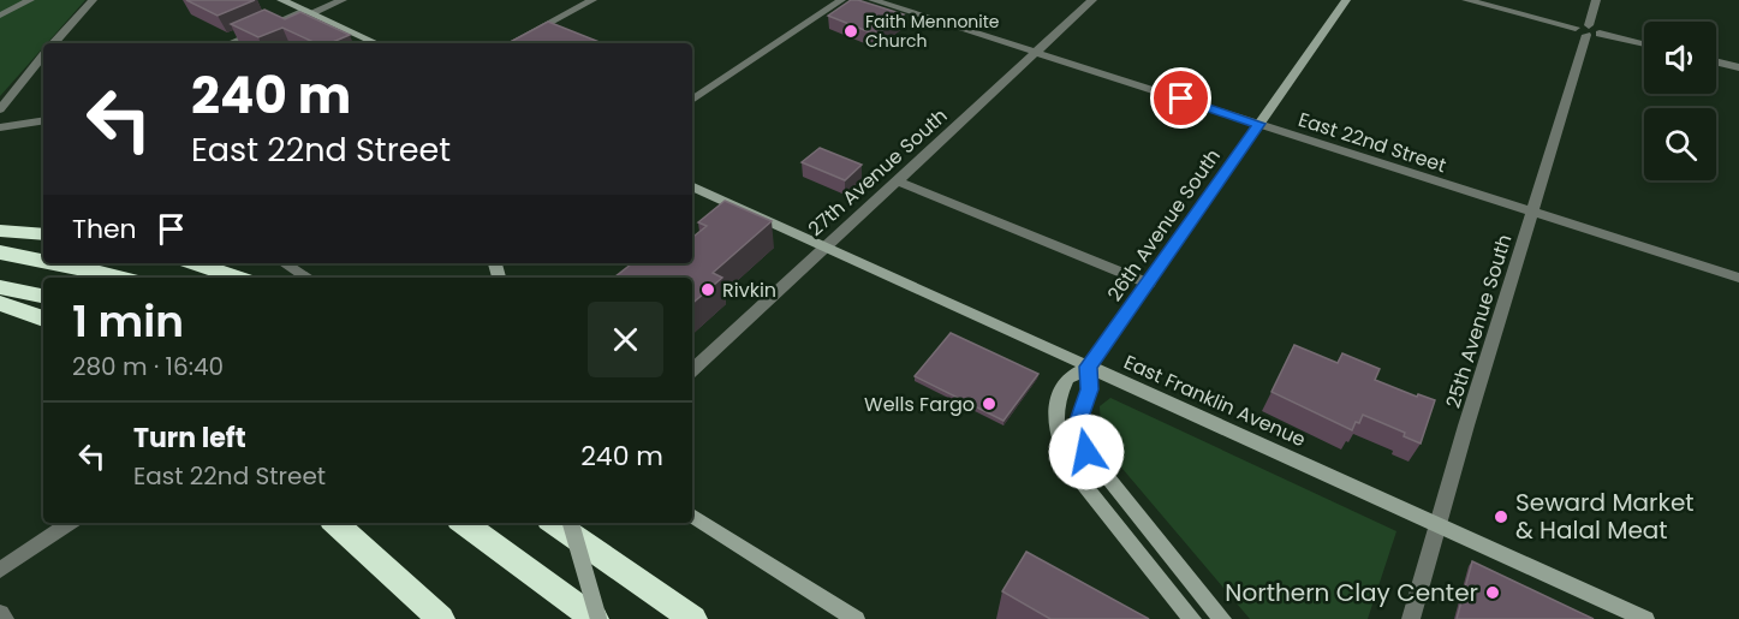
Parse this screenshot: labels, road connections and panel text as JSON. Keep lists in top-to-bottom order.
{
  "streets": {
    "street": [
      "East 22nd Street",
      "27th Avenue South",
      "26th Avenue South",
      "25th Avenue South",
      "East Franklin Avenue"
    ]
  },
  "crossings": [
    ["East 22nd Street", "27th Avenue South"],
    ["East 22nd Street", "26th Avenue South"],
    ["East 22nd Street", "25th Avenue South"],
    ["27th Avenue South", "East Franklin Avenue"],
    ["26th Avenue South", "East Franklin Avenue"],
    ["25th Avenue South", "East Franklin Avenue"]
  ],
  "places": [
    "Faith Mennonite Church",
    "Rivkin",
    "Wells Fargo",
    "Seward Market & Halal Meat",
    "Northern Clay Center"
  ],
  "page": {
    "turn": ["240 m", "East 22nd Street"],
    "then": "Then",
    "heading": ["1 min", "280 m · 16:40"],
    "list": [
      {
        "name": "Turn left",
        "note": "East 22nd Street",
        "value": "240 m"
      }
    ]
  }
}
